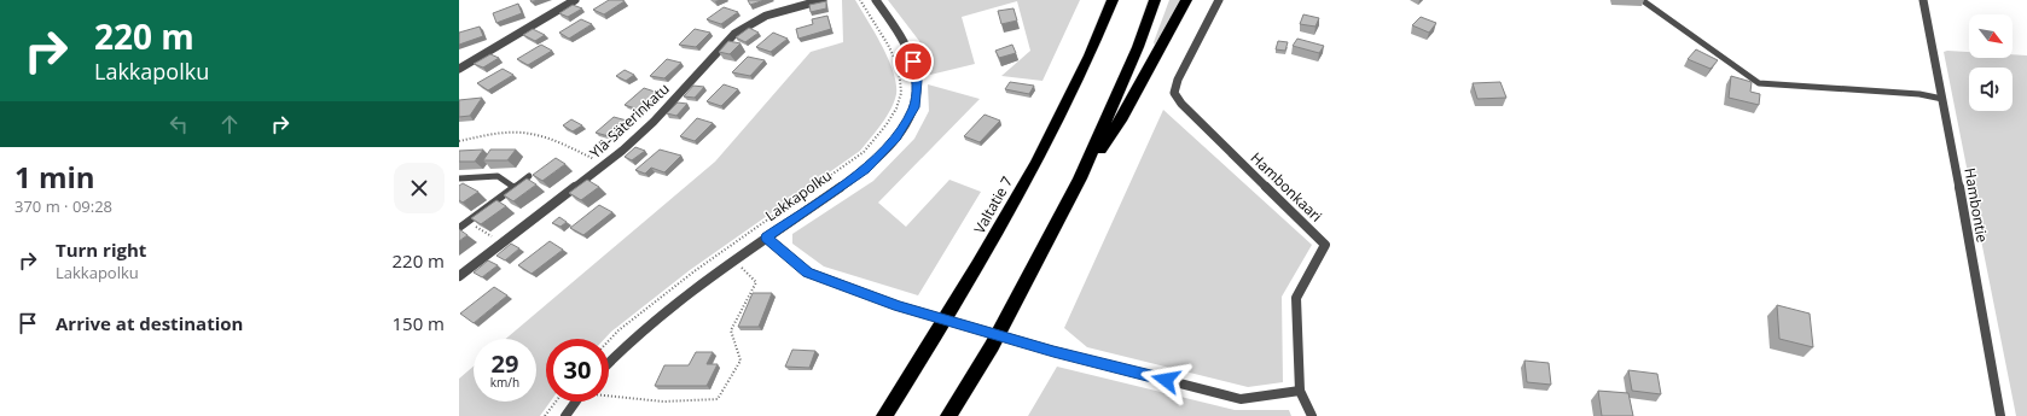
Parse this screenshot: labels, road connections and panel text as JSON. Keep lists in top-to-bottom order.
{
  "streets": {
    "highway": ["Valtatie 7"],
    "street": [
      "Ylä-Säterinkatu",
      "Hambonkaari",
      "Lakkapolku",
      "Hambontie"
    ]
  },
  "north": "bottom right",
  "page": {
    "turn": ["220 m", "Lakkapolku"],
    "heading": ["1 min", "370 m · 09:28"],
    "list": [
      {
        "name": "Turn right",
        "note": "Lakkapolku",
        "value": "220 m"
      },
      {
        "name": "Arrive at destination",
        "value": "150 m"
      }
    ],
    "speed": "29 km/h",
    "limit": "30"
  }
}
